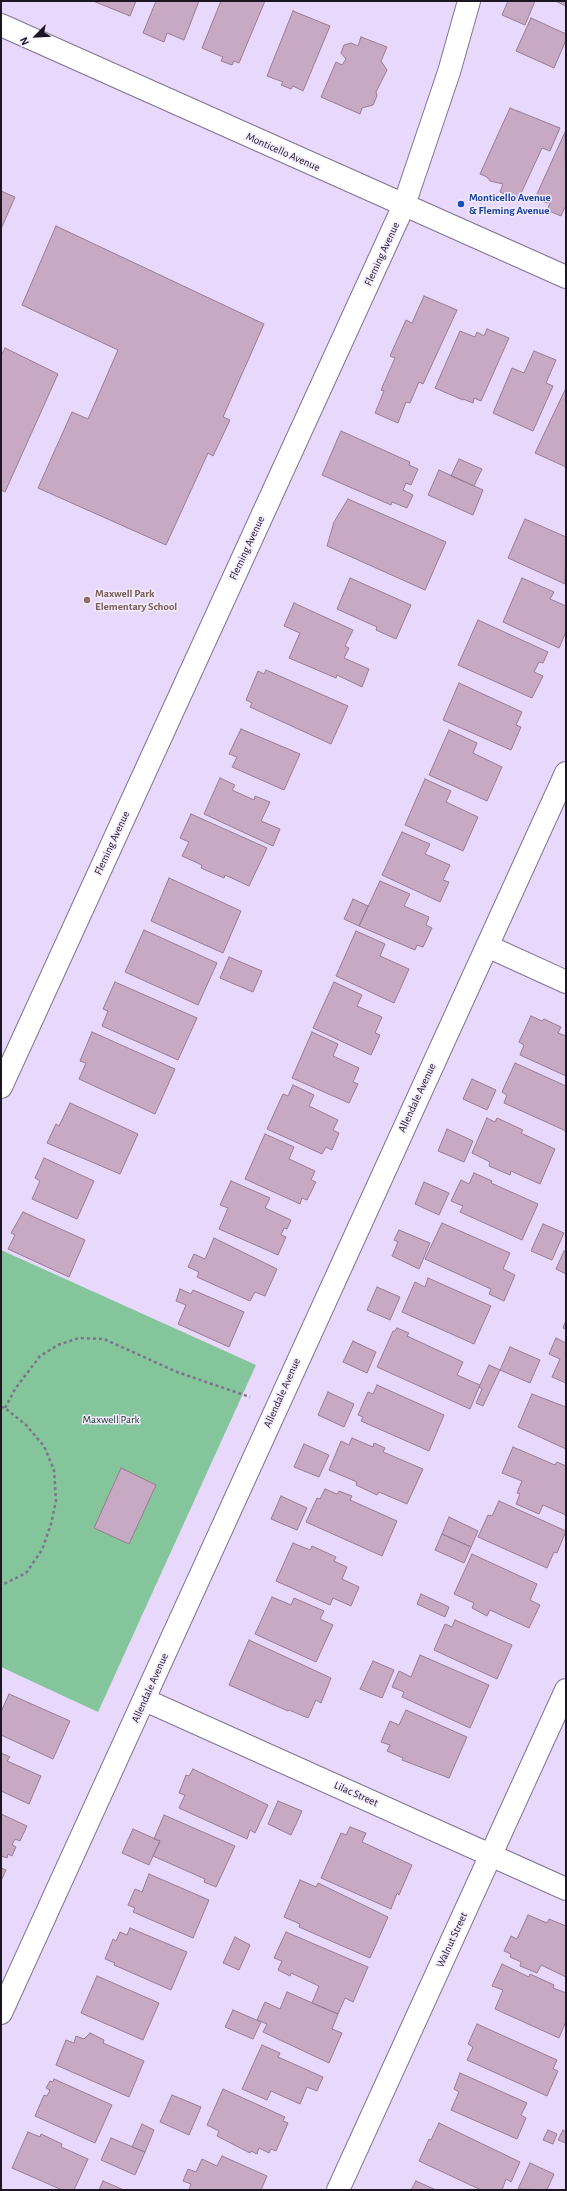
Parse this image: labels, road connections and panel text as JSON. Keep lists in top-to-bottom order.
{
  "streets": {
    "street": [
      "Monticello Avenue",
      "Fleming Avenue",
      "Allendale Avenue",
      "Lilac Street",
      "Walnut Street"
    ]
  },
  "crossings": [
    ["Monticello Avenue", "Fleming Avenue"],
    ["Allendale Avenue", "Lilac Street"],
    ["Lilac Street", "Walnut Street"]
  ],
  "parks": ["Maxwell Park"],
  "places": ["Monticello Avenue & Fleming Avenue", "Maxwell Park Elementary School"],
  "north": "bottom left"
}
